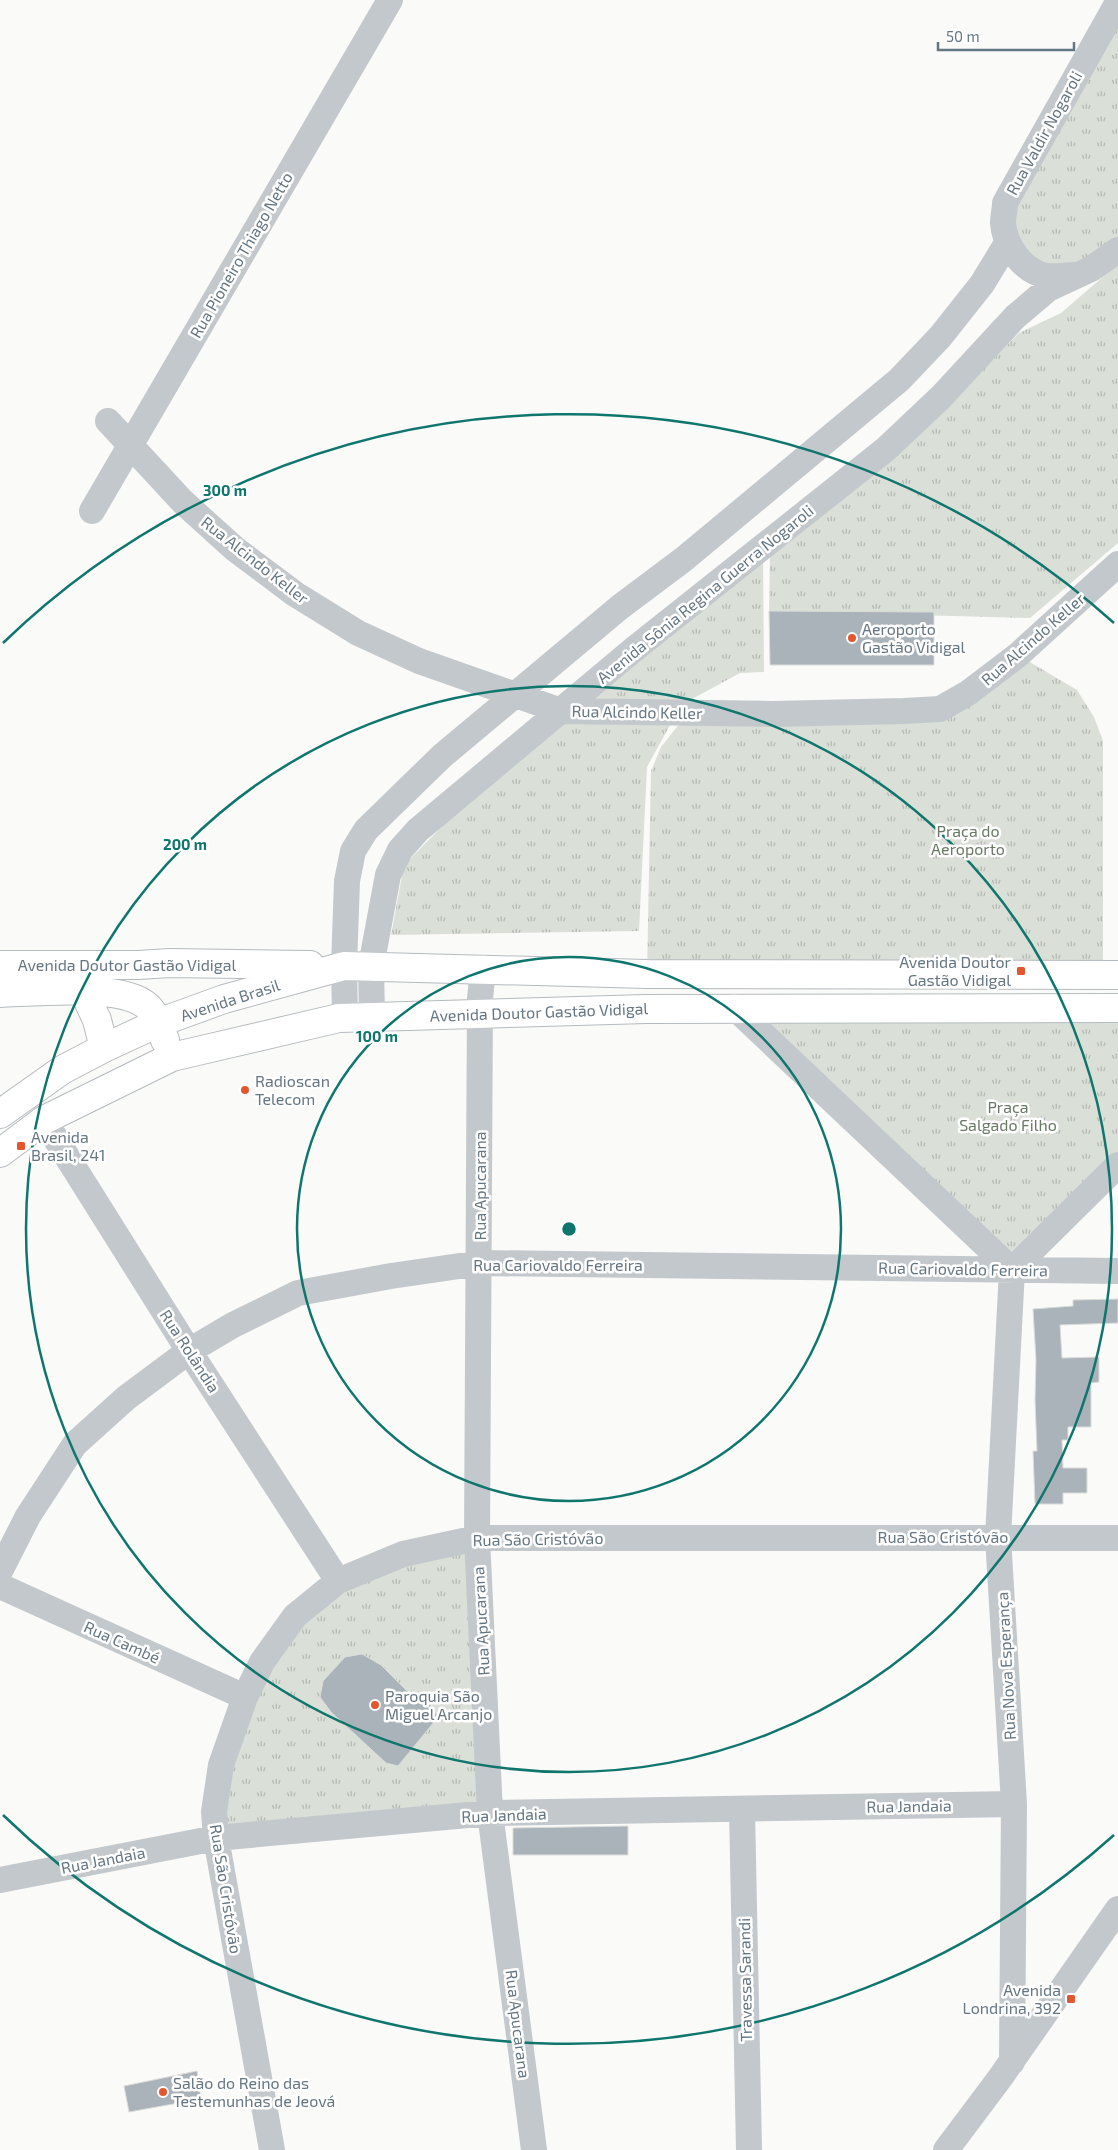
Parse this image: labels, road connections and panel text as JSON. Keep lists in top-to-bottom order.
{
  "streets": {
    "main road": ["Avenida Doutor Gastão Vidigal", "Avenida Brasil"],
    "street": [
      "Rua Valdir Nogaroli",
      "Rua Pioneiro Thiago Netto",
      "Rua Alcindo Keller",
      "Avenida Sônia Regina Guerra Nogaroli",
      "Rua Apucarana",
      "Rua Cariovaldo Ferreira",
      "Rua Rolândia",
      "Rua São Cristóvão",
      "Rua Cambé",
      "Rua Nova Esperança",
      "Rua Jandaia",
      "Travessa Sarandi"
    ]
  },
  "crossings": [
    ["Rua Pioneiro Thiago Netto", "Rua Alcindo Keller"],
    ["Rua Alcindo Keller", "Avenida Sônia Regina Guerra Nogaroli"],
    ["Avenida Sônia Regina Guerra Nogaroli", "Avenida Doutor Gastão Vidigal"],
    ["Avenida Sônia Regina Guerra Nogaroli", "Avenida Brasil"],
    ["Avenida Doutor Gastão Vidigal", "Avenida Brasil"],
    ["Avenida Doutor Gastão Vidigal", "Rua Apucarana"],
    ["Avenida Brasil", "Rua Apucarana"],
    ["Rua Apucarana", "Rua Cariovaldo Ferreira"],
    ["Rua Apucarana", "Rua São Cristóvão"],
    ["Rua Apucarana", "Rua Jandaia"],
    ["Rua Cariovaldo Ferreira", "Rua Rolândia"],
    ["Rua Cariovaldo Ferreira", "Rua Nova Esperança"],
    ["Rua Rolândia", "Rua São Cristóvão"],
    ["Rua São Cristóvão", "Rua Cambé"],
    ["Rua São Cristóvão", "Rua Nova Esperança"],
    ["Rua São Cristóvão", "Rua Jandaia"],
    ["Rua Nova Esperança", "Rua Jandaia"],
    ["Rua Jandaia", "Travessa Sarandi"]
  ],
  "parks": ["Praça do Aeroporto", "Praça Salgado Filho"],
  "places": {
    "other": [
      "Aeroporto Gastão Vidigal",
      "Radioscan Telecom",
      "Paroquia São Miguel Arcanjo",
      "Salão do Reino das Testemunhas de Jeová"
    ],
    "transit": ["Avenida Doutor Gastão Vidigal", "Avenida Brasil, 241", "Avenida Londrina, 392"]
  },
  "scale_bar": "50 m",
  "rings": ["300 m", "200 m", "100 m"]
}
